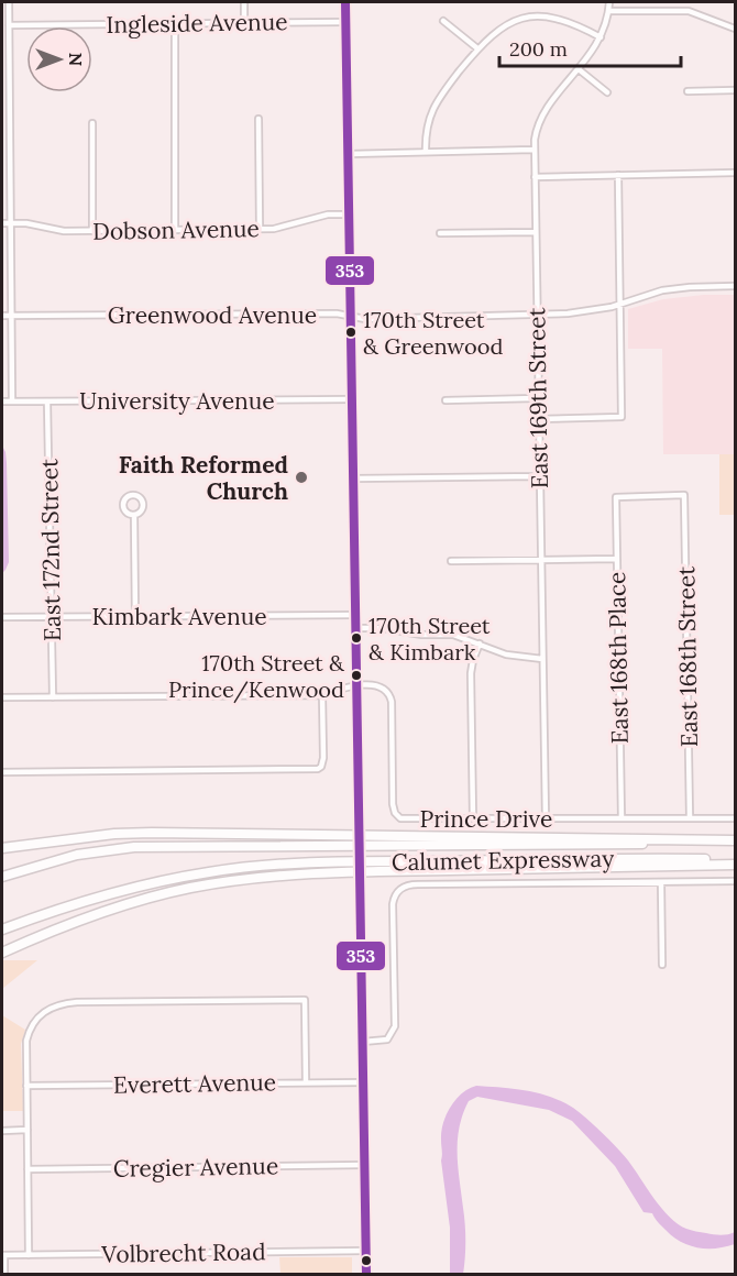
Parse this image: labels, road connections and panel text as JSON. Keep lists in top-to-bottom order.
{
  "streets": {
    "highway": ["Calumet Expressway"],
    "street": [
      "Ingleside Avenue",
      "Dobson Avenue",
      "Greenwood Avenue",
      "East 169th Street",
      "University Avenue",
      "East 172nd Street",
      "Kimbark Avenue",
      "East 168th Street",
      "East 168th Place",
      "Prince Drive",
      "Everett Avenue",
      "Cregier Avenue",
      "Volbrecht Road"
    ]
  },
  "crossings": [
    ["Greenwood Avenue", "East 169th Street"],
    ["East 169th Street", "Prince Drive"],
    ["University Avenue", "East 172nd Street"],
    ["East 172nd Street", "Kimbark Avenue"],
    ["East 168th Street", "East 168th Place"],
    ["East 168th Street", "Prince Drive"],
    ["East 168th Place", "Prince Drive"]
  ],
  "places": [
    "170th Street & Greenwood",
    "Faith Reformed Church",
    "170th Street & Kimbark",
    "170th Street & Prince/Kenwood"
  ],
  "lines": ["transit line 353"],
  "scale_bar": "200 m",
  "north": "right"
}
